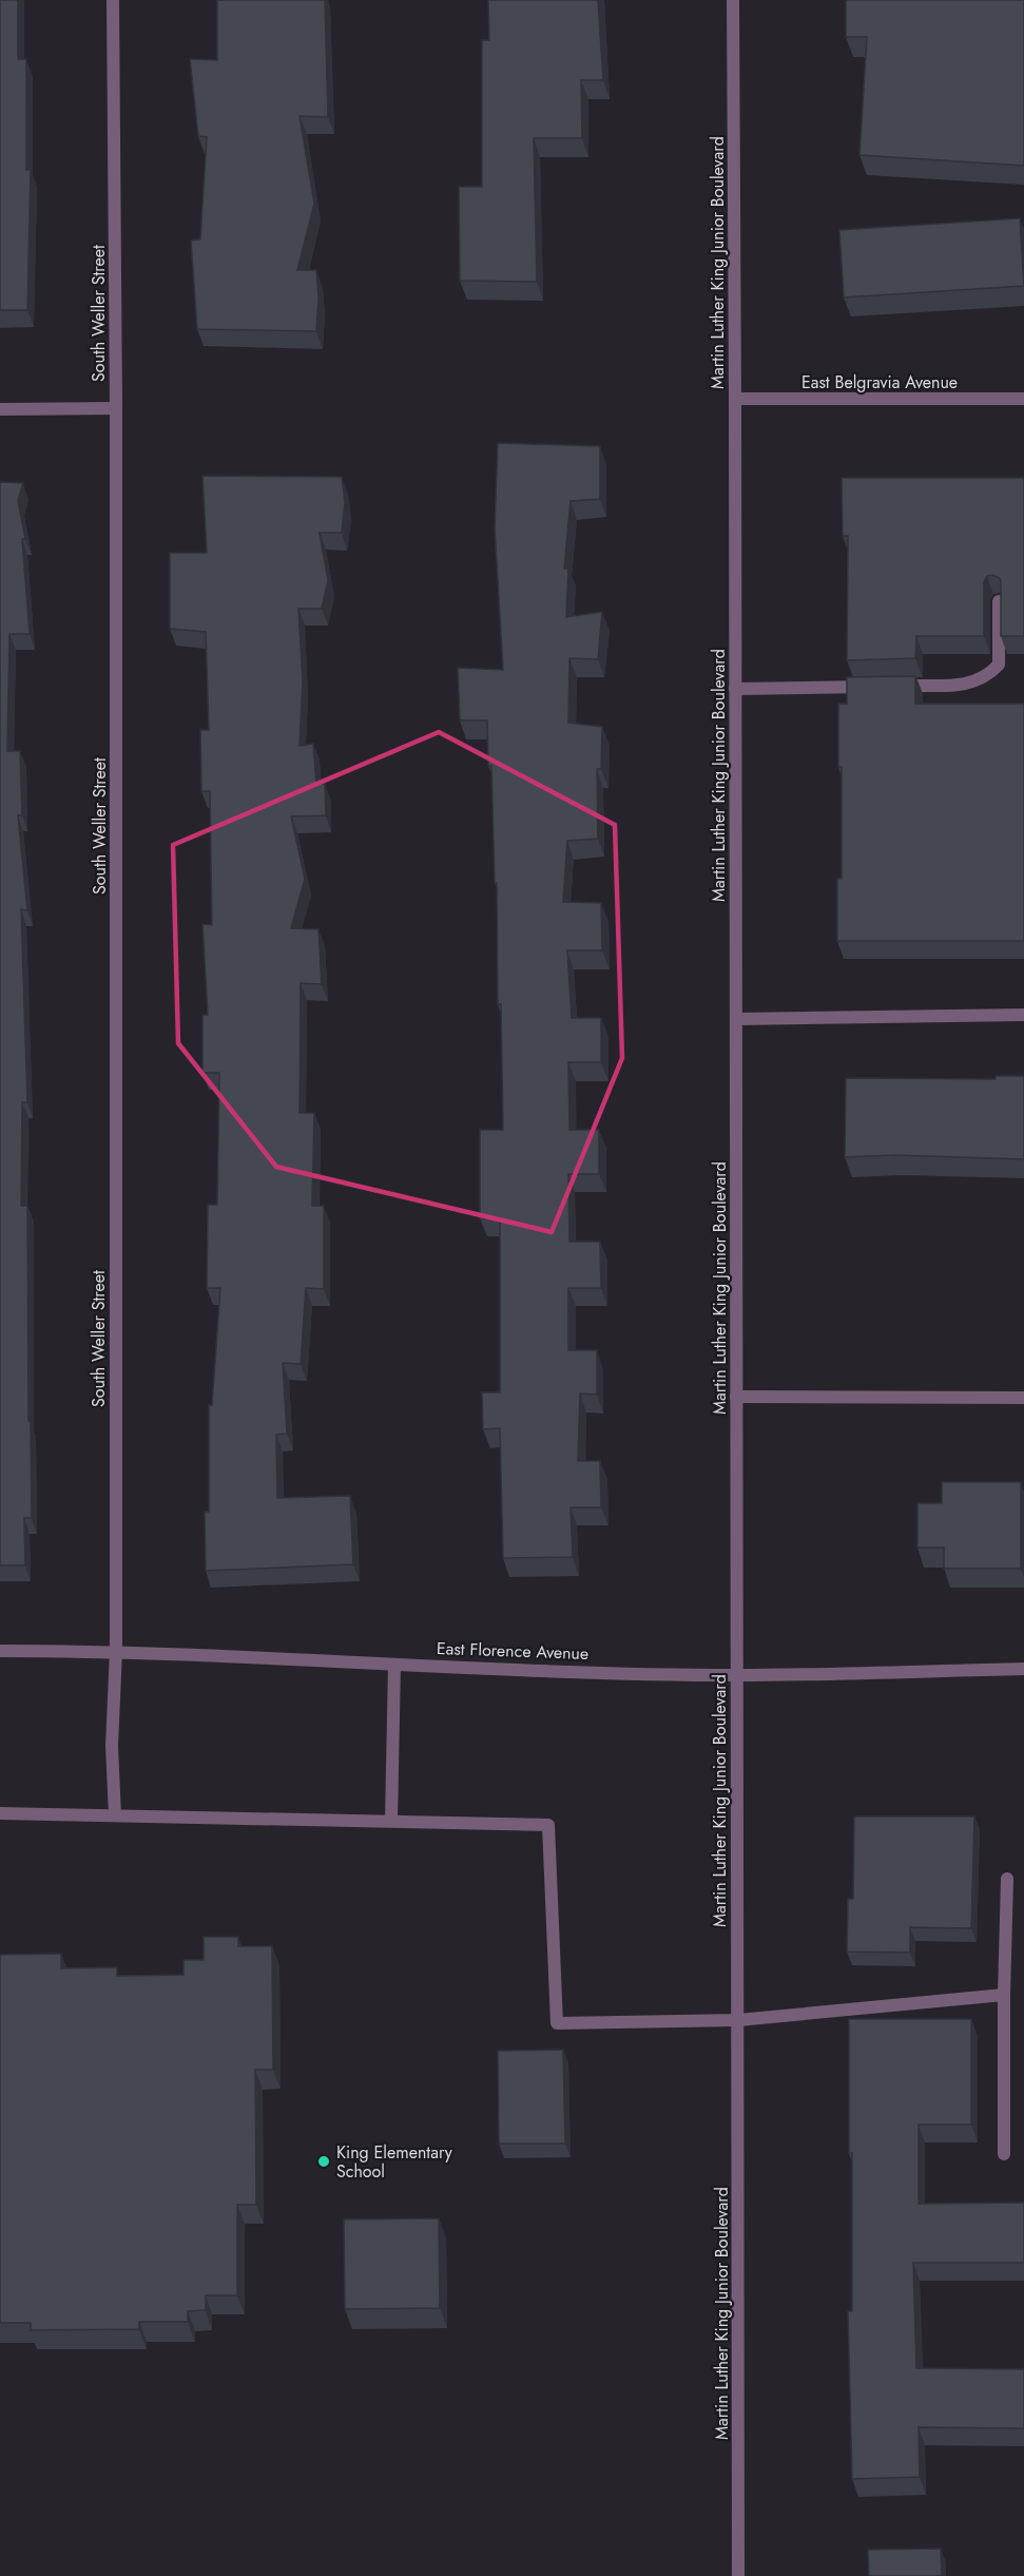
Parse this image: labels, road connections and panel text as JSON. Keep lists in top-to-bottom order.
{
  "streets": {
    "street": [
      "Martin Luther King Junior Boulevard",
      "South Weller Street",
      "East Belgravia Avenue",
      "East Florence Avenue"
    ]
  },
  "crossings": [
    ["Martin Luther King Junior Boulevard", "East Belgravia Avenue"],
    ["Martin Luther King Junior Boulevard", "East Florence Avenue"],
    ["South Weller Street", "East Florence Avenue"]
  ],
  "places": ["King Elementary School"]
}
